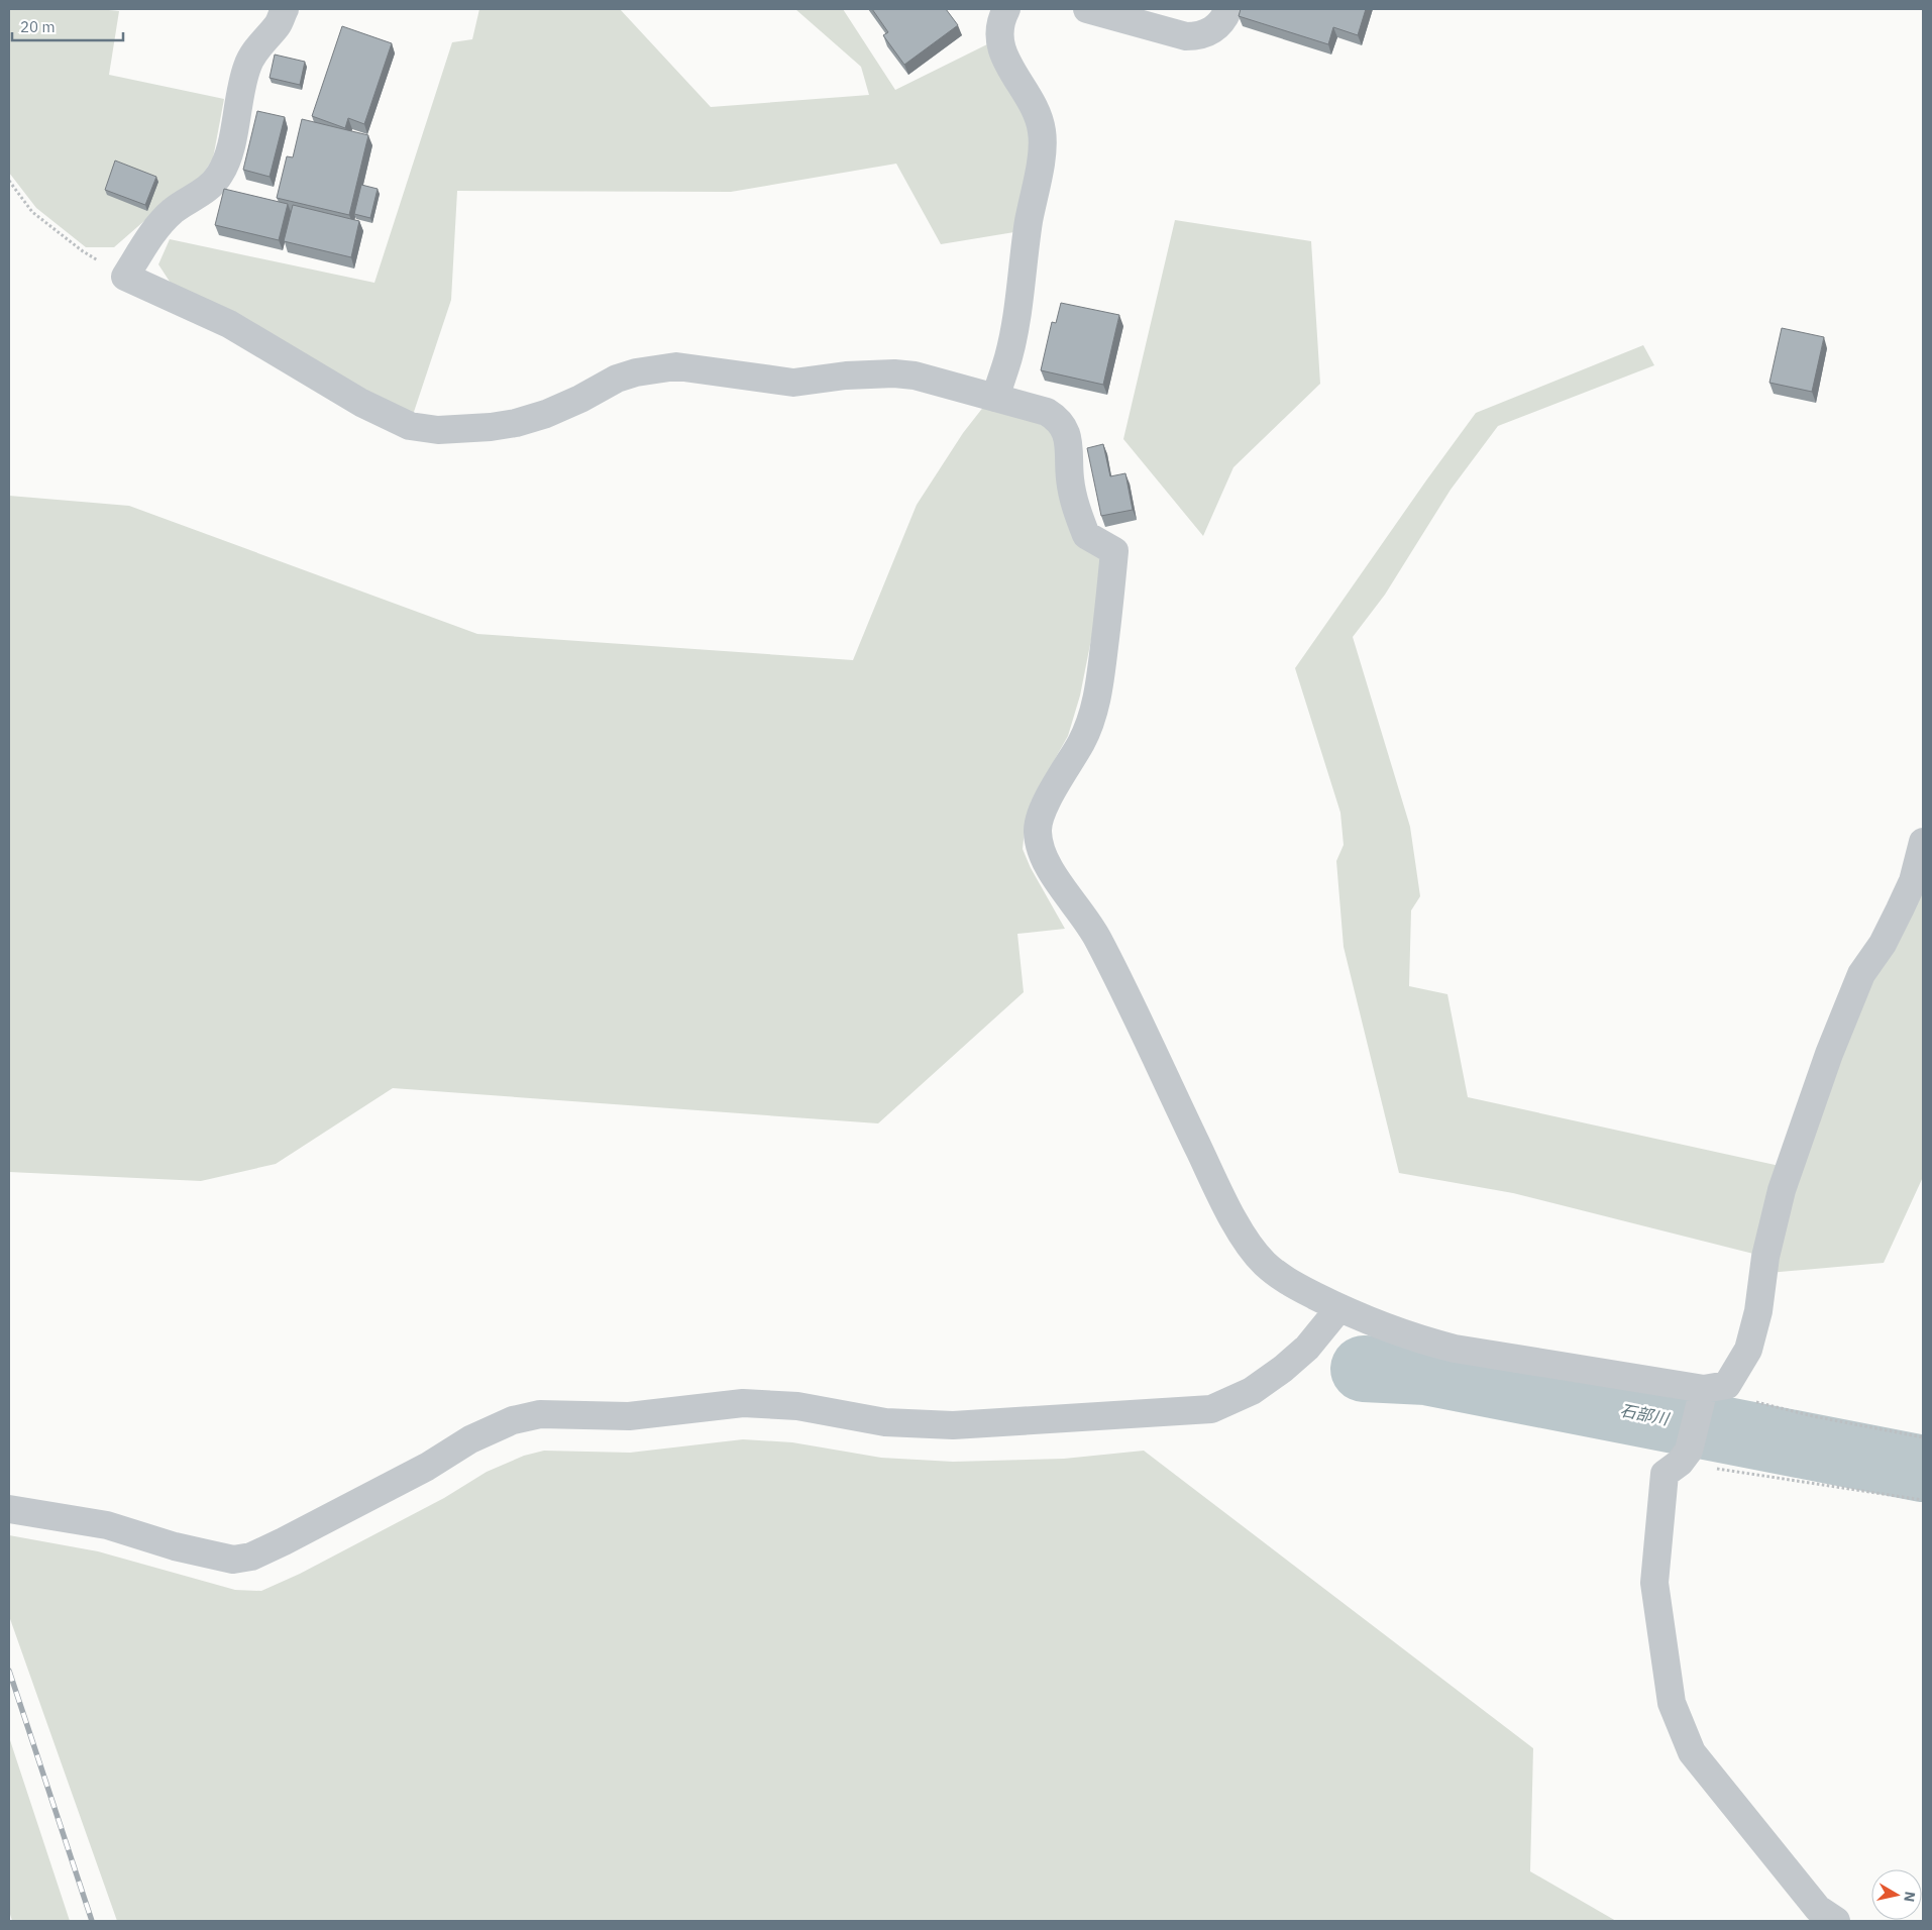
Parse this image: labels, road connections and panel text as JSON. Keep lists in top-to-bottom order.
{
  "water": ["石部川"],
  "scale_bar": "20 m",
  "north": "right"
}
